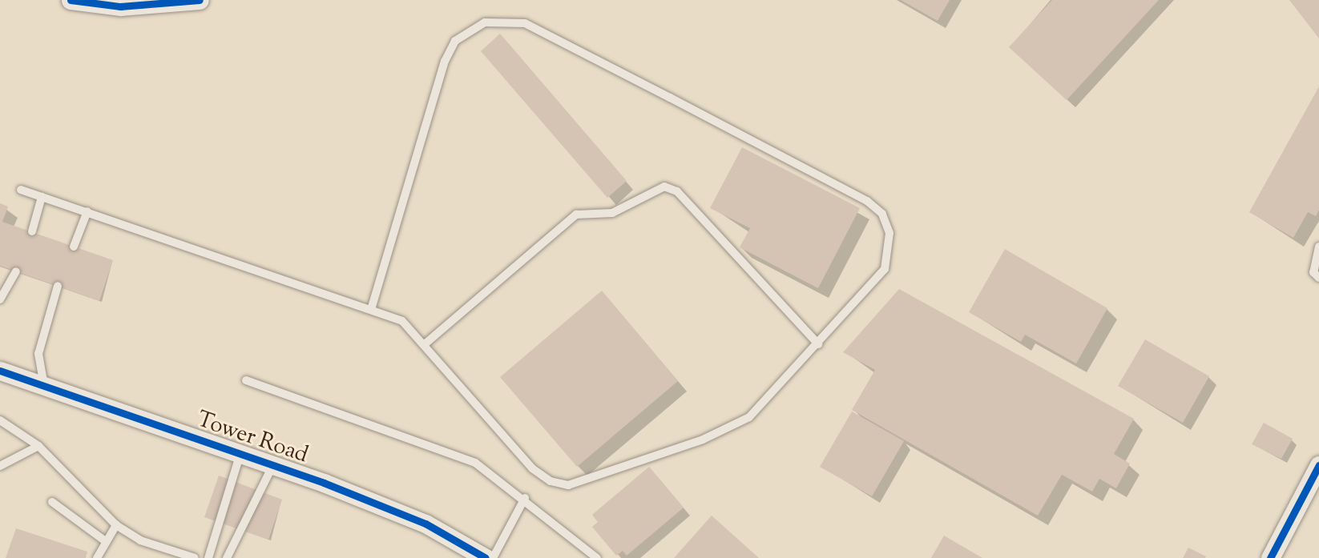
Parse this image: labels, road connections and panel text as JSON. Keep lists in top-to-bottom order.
{
  "streets": {
    "street": ["Tower Road"]
  }
}
